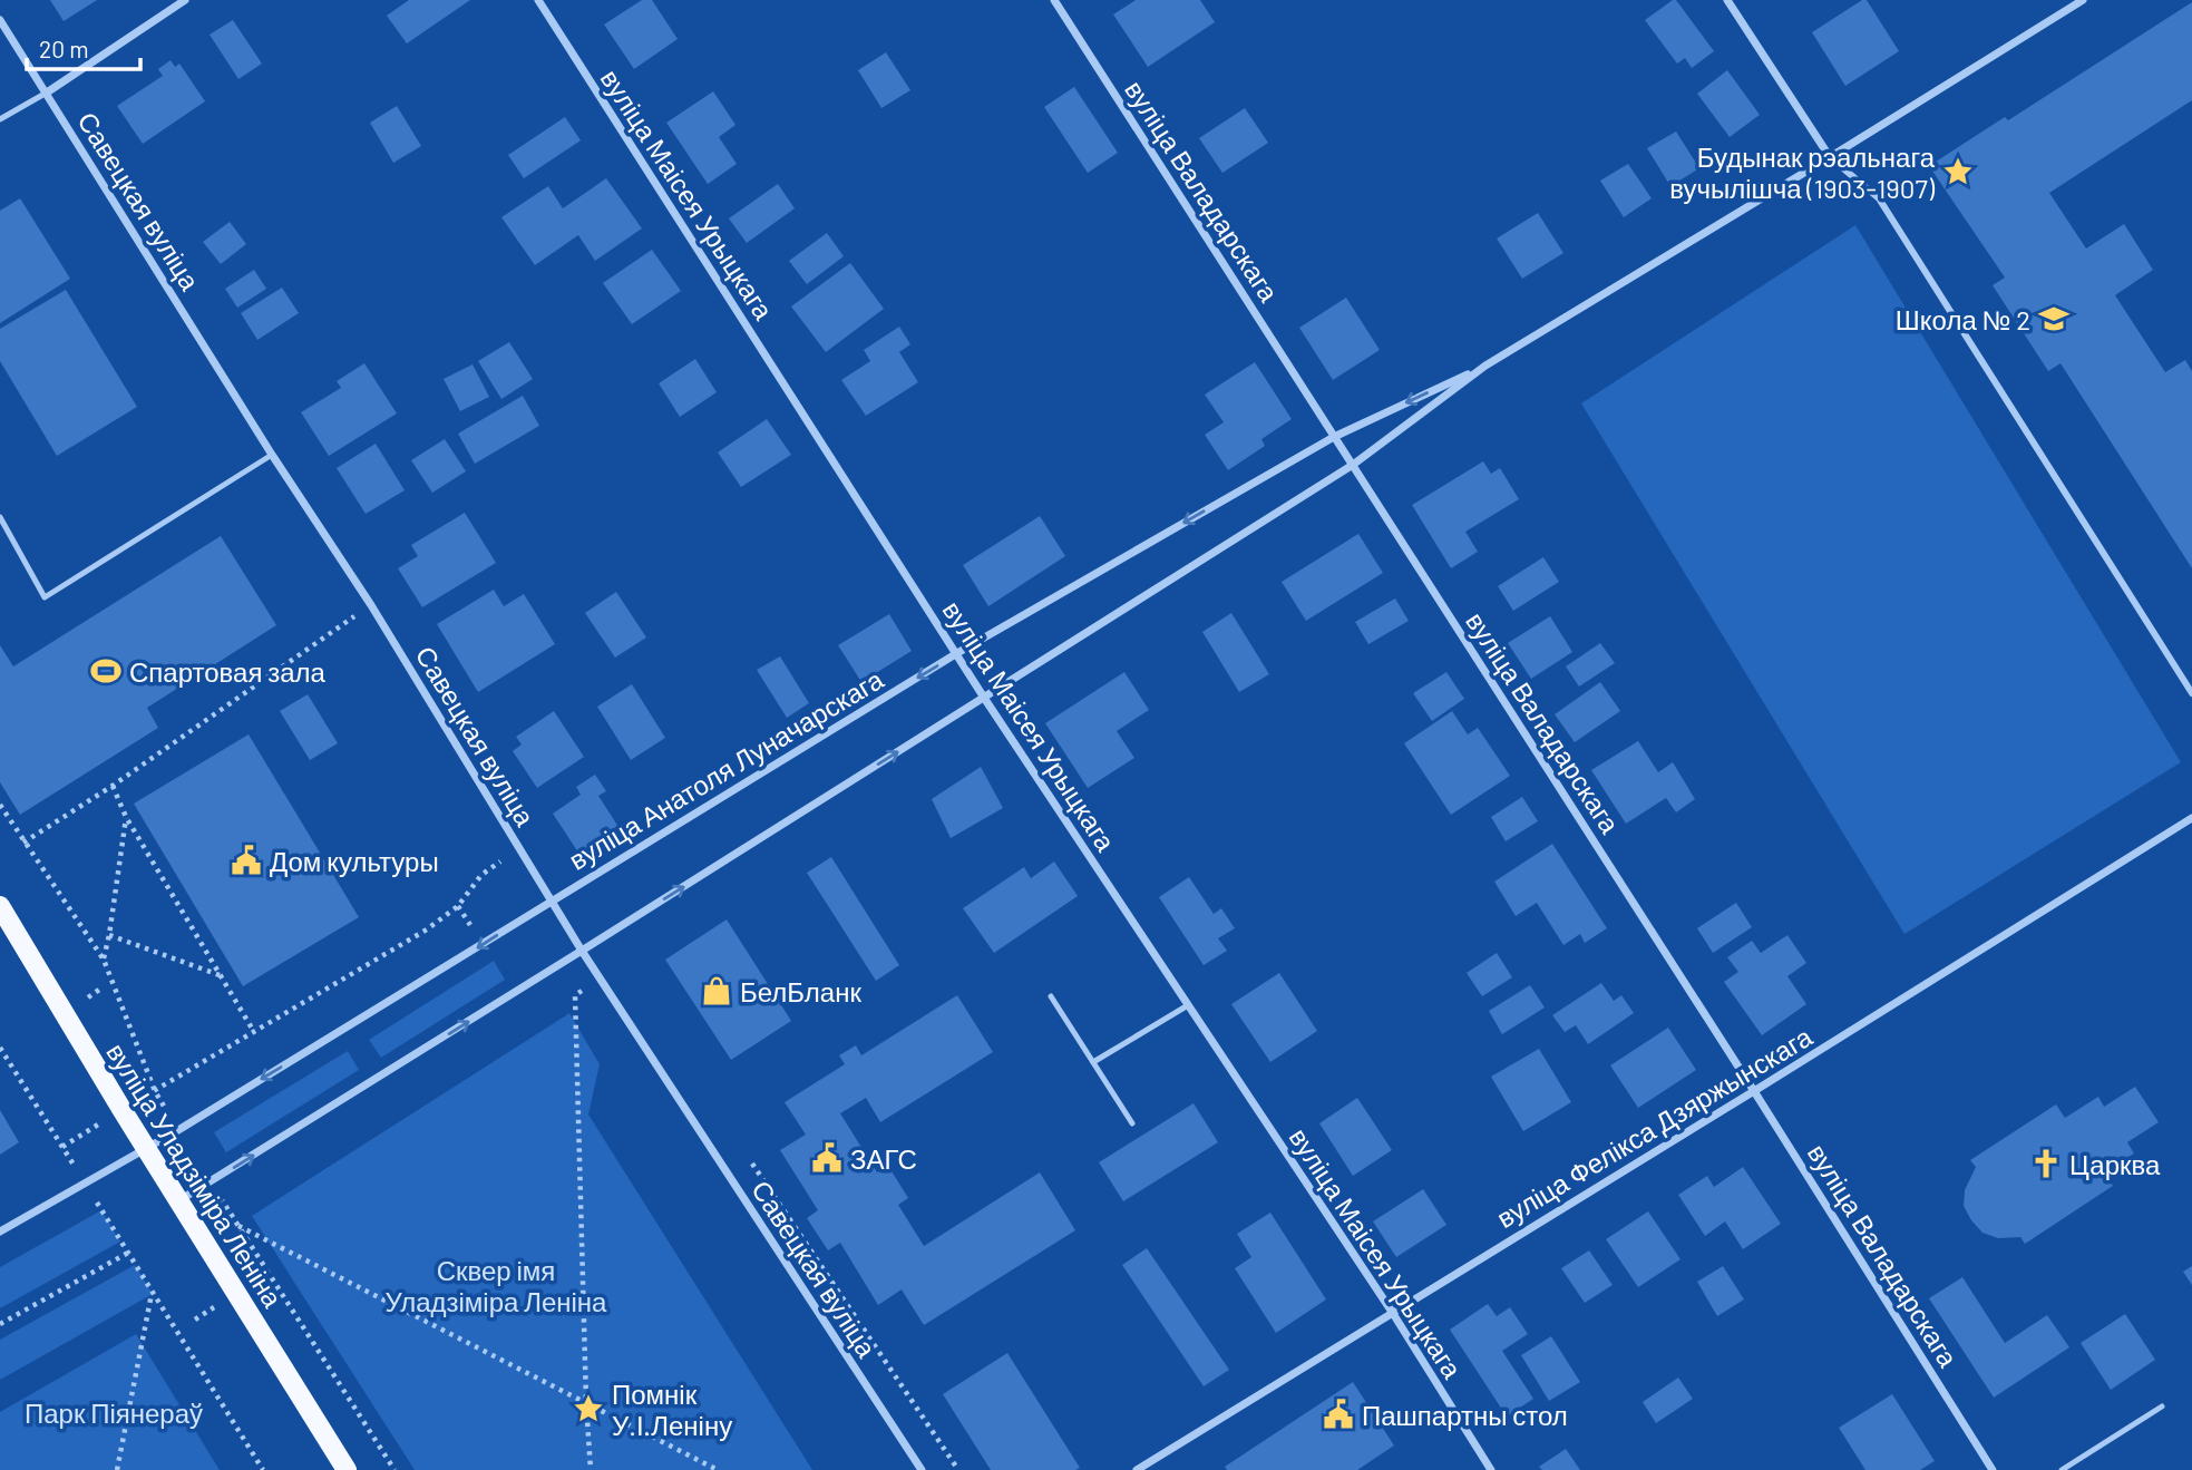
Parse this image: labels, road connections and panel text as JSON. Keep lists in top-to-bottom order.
{
  "streets": {
    "main road": ["вуліца Уладзіміра Леніна"],
    "street": [
      "вуліца Валадарскага",
      "вуліца Маісея Урыцкага",
      "Савецкая вуліца",
      "вуліца Анатоля Луначарскага",
      "вуліца Фелікса Дзяржынскага"
    ]
  },
  "crossings": [
    ["вуліца Валадарскага", "вуліца Анатоля Луначарскага"],
    ["вуліца Валадарскага", "вуліца Фелікса Дзяржынскага"],
    ["вуліца Маісея Урыцкага", "вуліца Анатоля Луначарскага"],
    ["вуліца Маісея Урыцкага", "вуліца Фелікса Дзяржынскага"],
    ["Савецкая вуліца", "вуліца Анатоля Луначарскага"],
    ["вуліца Анатоля Луначарскага", "вуліца Уладзіміра Леніна"]
  ],
  "parks": ["Сквер імя Уладзіміра Леніна", "Парк Піянераў"],
  "places": {
    "place": ["Будынак рэальнага вучылішча (1903-1907)", "Помнік У.І.Леніну"],
    "school or university": ["Школа № 2"],
    "sports": ["Спартовая зала"],
    "public building": ["Дом культуры", "ЗАГС", "Пашпартны стол"],
    "shop": ["БелБланк"],
    "church": ["Царква"]
  },
  "scale_bar": "20 m"
}
